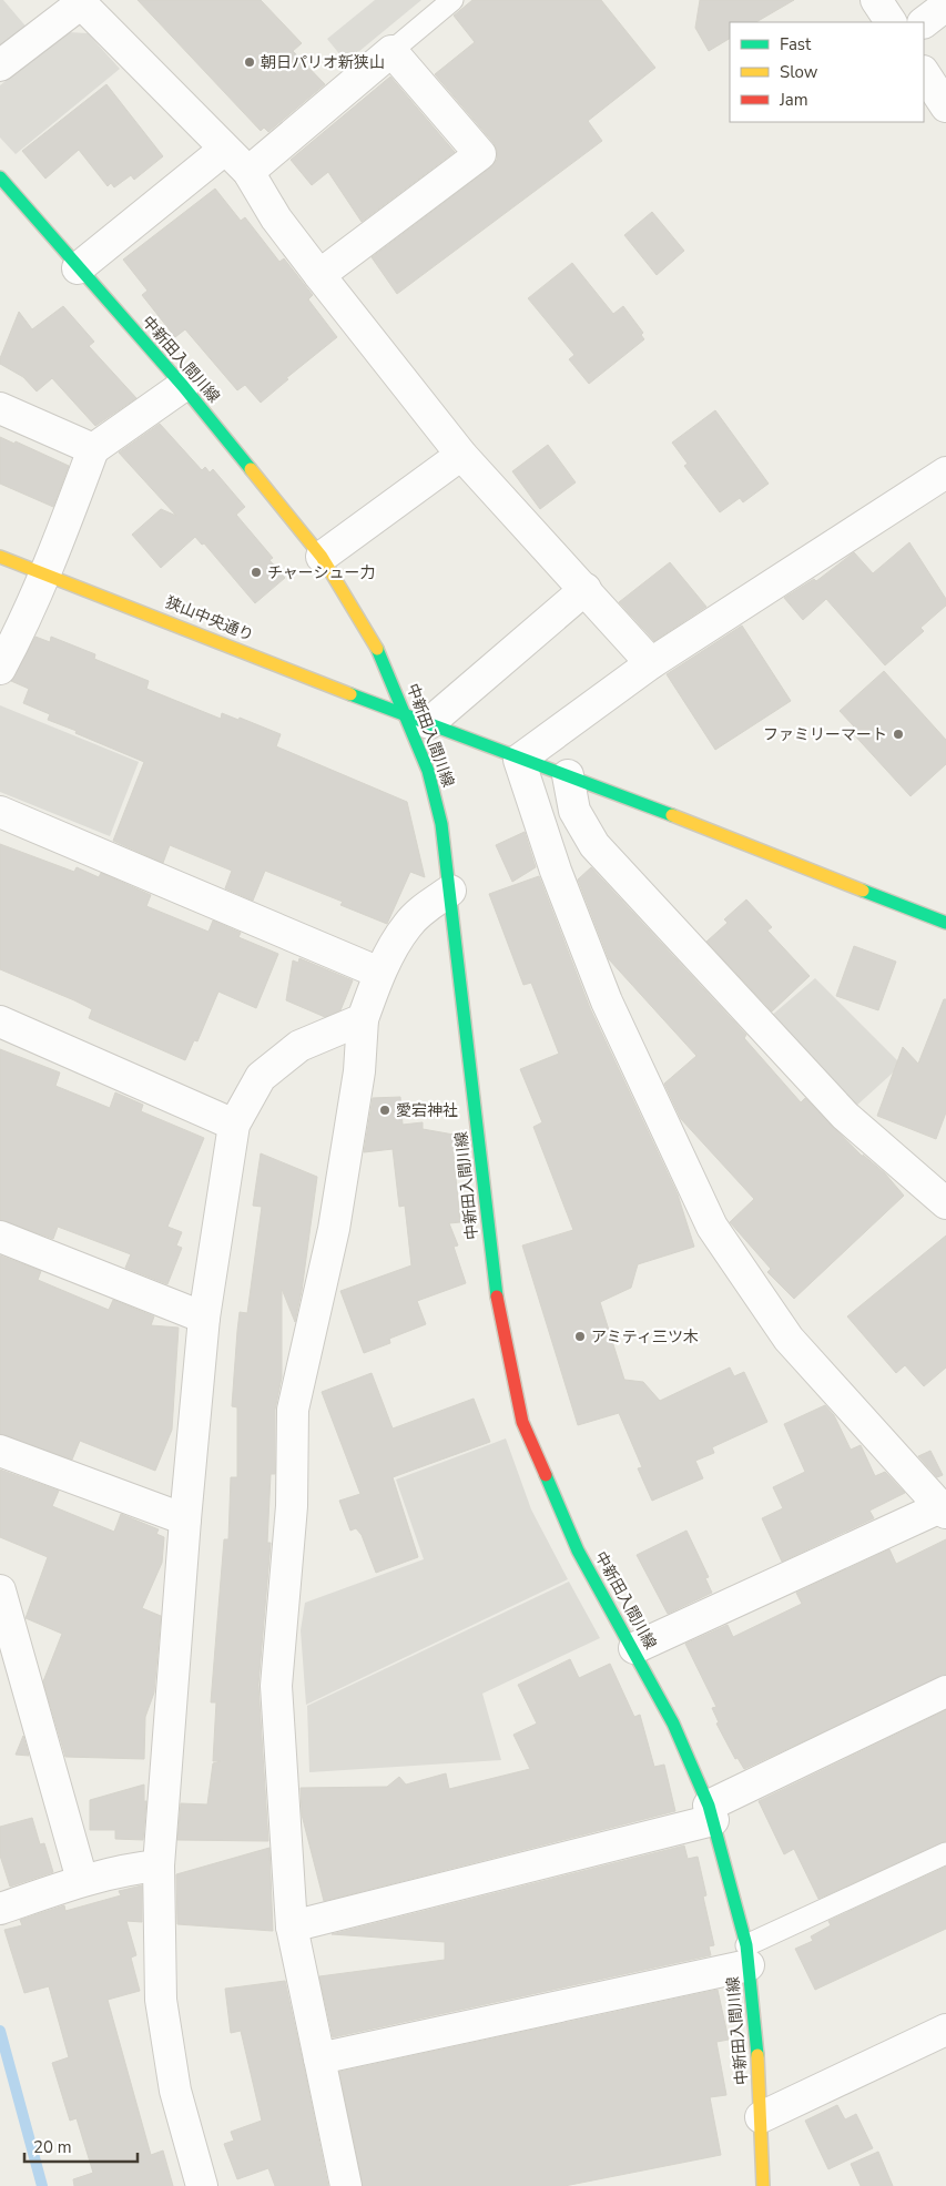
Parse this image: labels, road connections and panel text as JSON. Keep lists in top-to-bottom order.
{
  "streets": {
    "main road": ["中新田入間川線", "狭山中央通り"]
  },
  "crossings": [
    ["中新田入間川線", "狭山中央通り"]
  ],
  "places": [
    "朝日パリオ新狭山",
    "チャーシュー力",
    "ファミリーマート",
    "愛宕神社",
    "アミティ三ツ木"
  ],
  "legend": ["Fast", "Slow", "Jam"],
  "scale_bar": "20 m"
}
